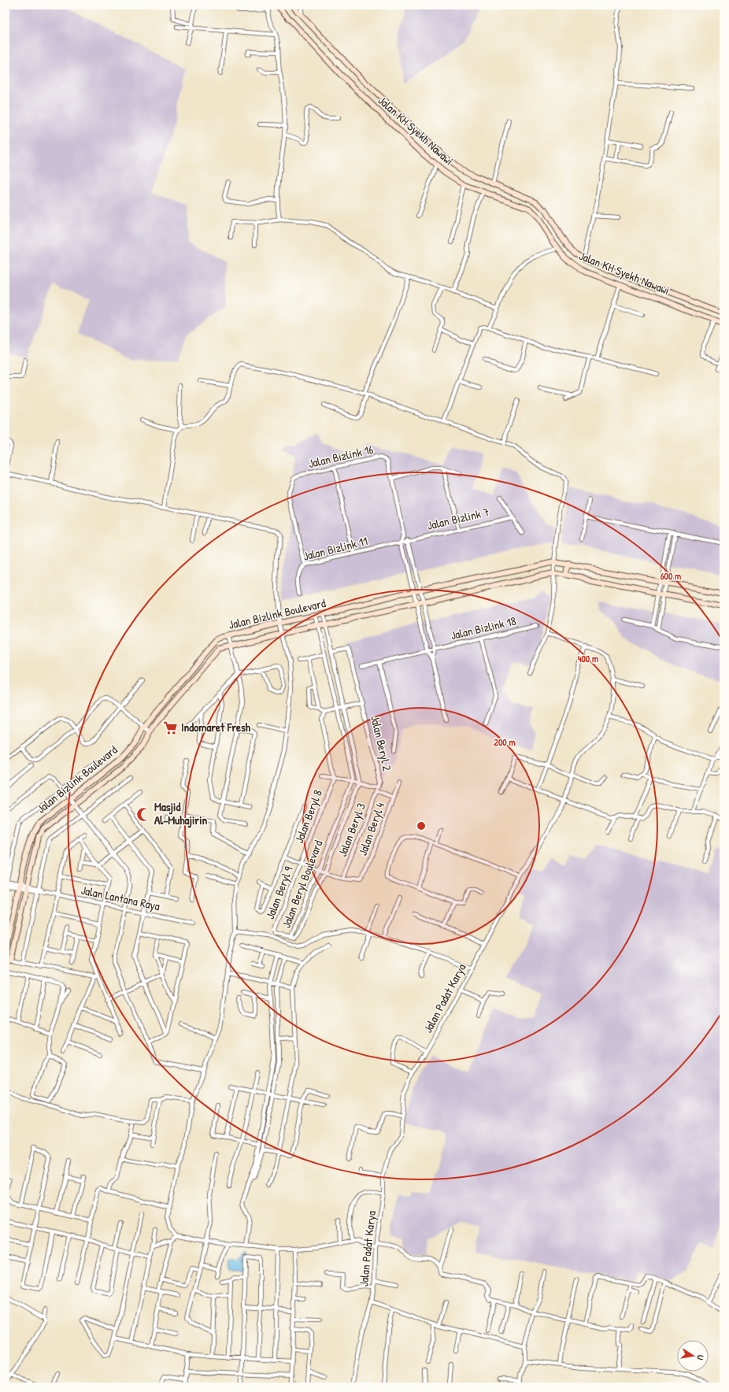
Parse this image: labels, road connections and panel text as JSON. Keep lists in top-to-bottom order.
{
  "streets": {
    "street": [
      "Jalan KH Syekh Nawawi",
      "Jalan Bizlink 16",
      "Jalan Bizlink 7",
      "Jalan Bizlink 11",
      "Jalan Bizlink Boulevard",
      "Jalan Bizlink 18",
      "Jalan Beryl 2",
      "Jalan Beryl 8",
      "Jalan Beryl 4",
      "Jalan Beryl 3",
      "Jalan Beryl Boulevard",
      "Jalan Beryl 9",
      "Jalan Lantana Raya",
      "Jalan Padat Karya"
    ]
  },
  "crossings": [
    ["Jalan Bizlink 16", "Jalan Bizlink 11"],
    ["Jalan Bizlink 7", "Jalan Bizlink 11"],
    ["Jalan Bizlink Boulevard", "Jalan Lantana Raya"],
    ["Jalan Beryl 2", "Jalan Beryl 3"],
    ["Jalan Beryl 8", "Jalan Beryl 9"],
    ["Jalan Beryl 4", "Jalan Beryl 3"],
    ["Jalan Beryl Boulevard", "Jalan Beryl 9"]
  ],
  "places": {
    "supermarket": ["Indomaret Fresh"],
    "mosque": ["Masjid Al-Muhajirin"]
  },
  "north": "right",
  "rings": ["600 m", "400 m", "200 m"]
}
